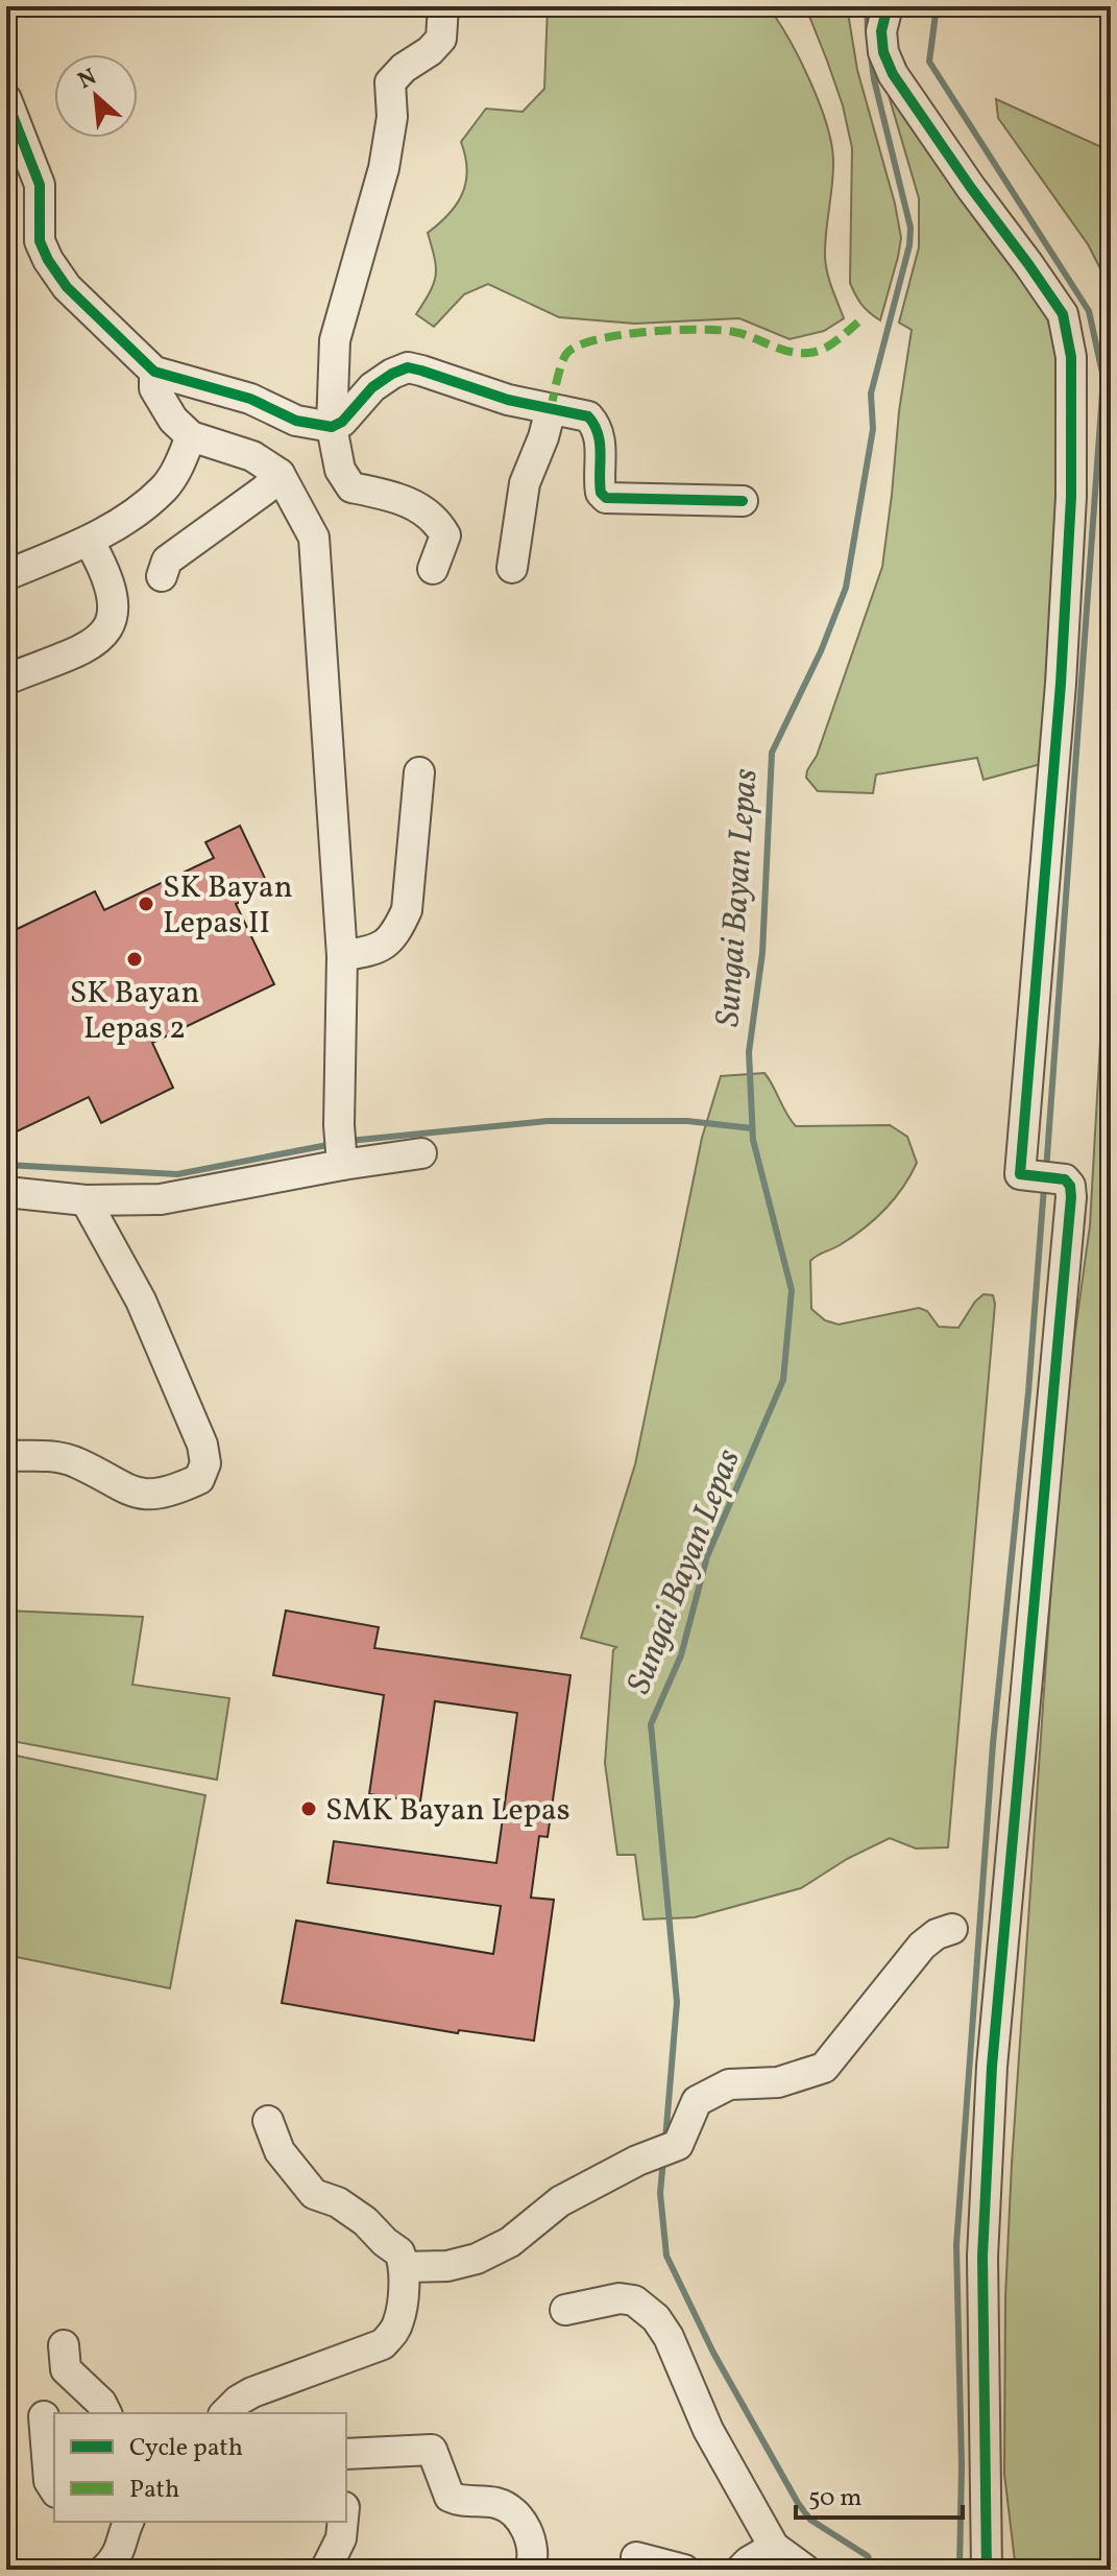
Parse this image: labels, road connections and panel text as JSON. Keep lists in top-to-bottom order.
{
  "water": ["Sungai Bayan Lepas"],
  "places": ["SK Bayan Lepas II", "SK Bayan Lepas 2", "SMK Bayan Lepas"],
  "legend": ["Cycle path", "Path"],
  "scale_bar": "50 m",
  "north": "top left"
}
